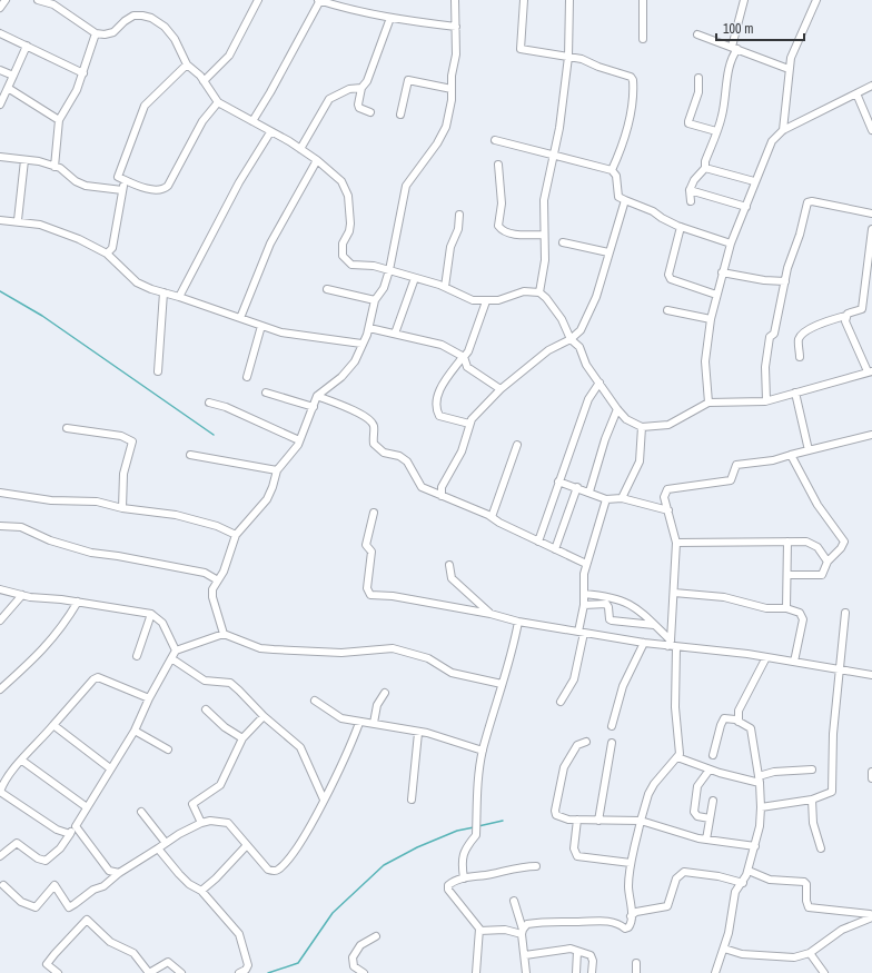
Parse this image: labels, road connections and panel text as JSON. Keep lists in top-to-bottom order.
{
  "scale_bar": "100 m"
}
